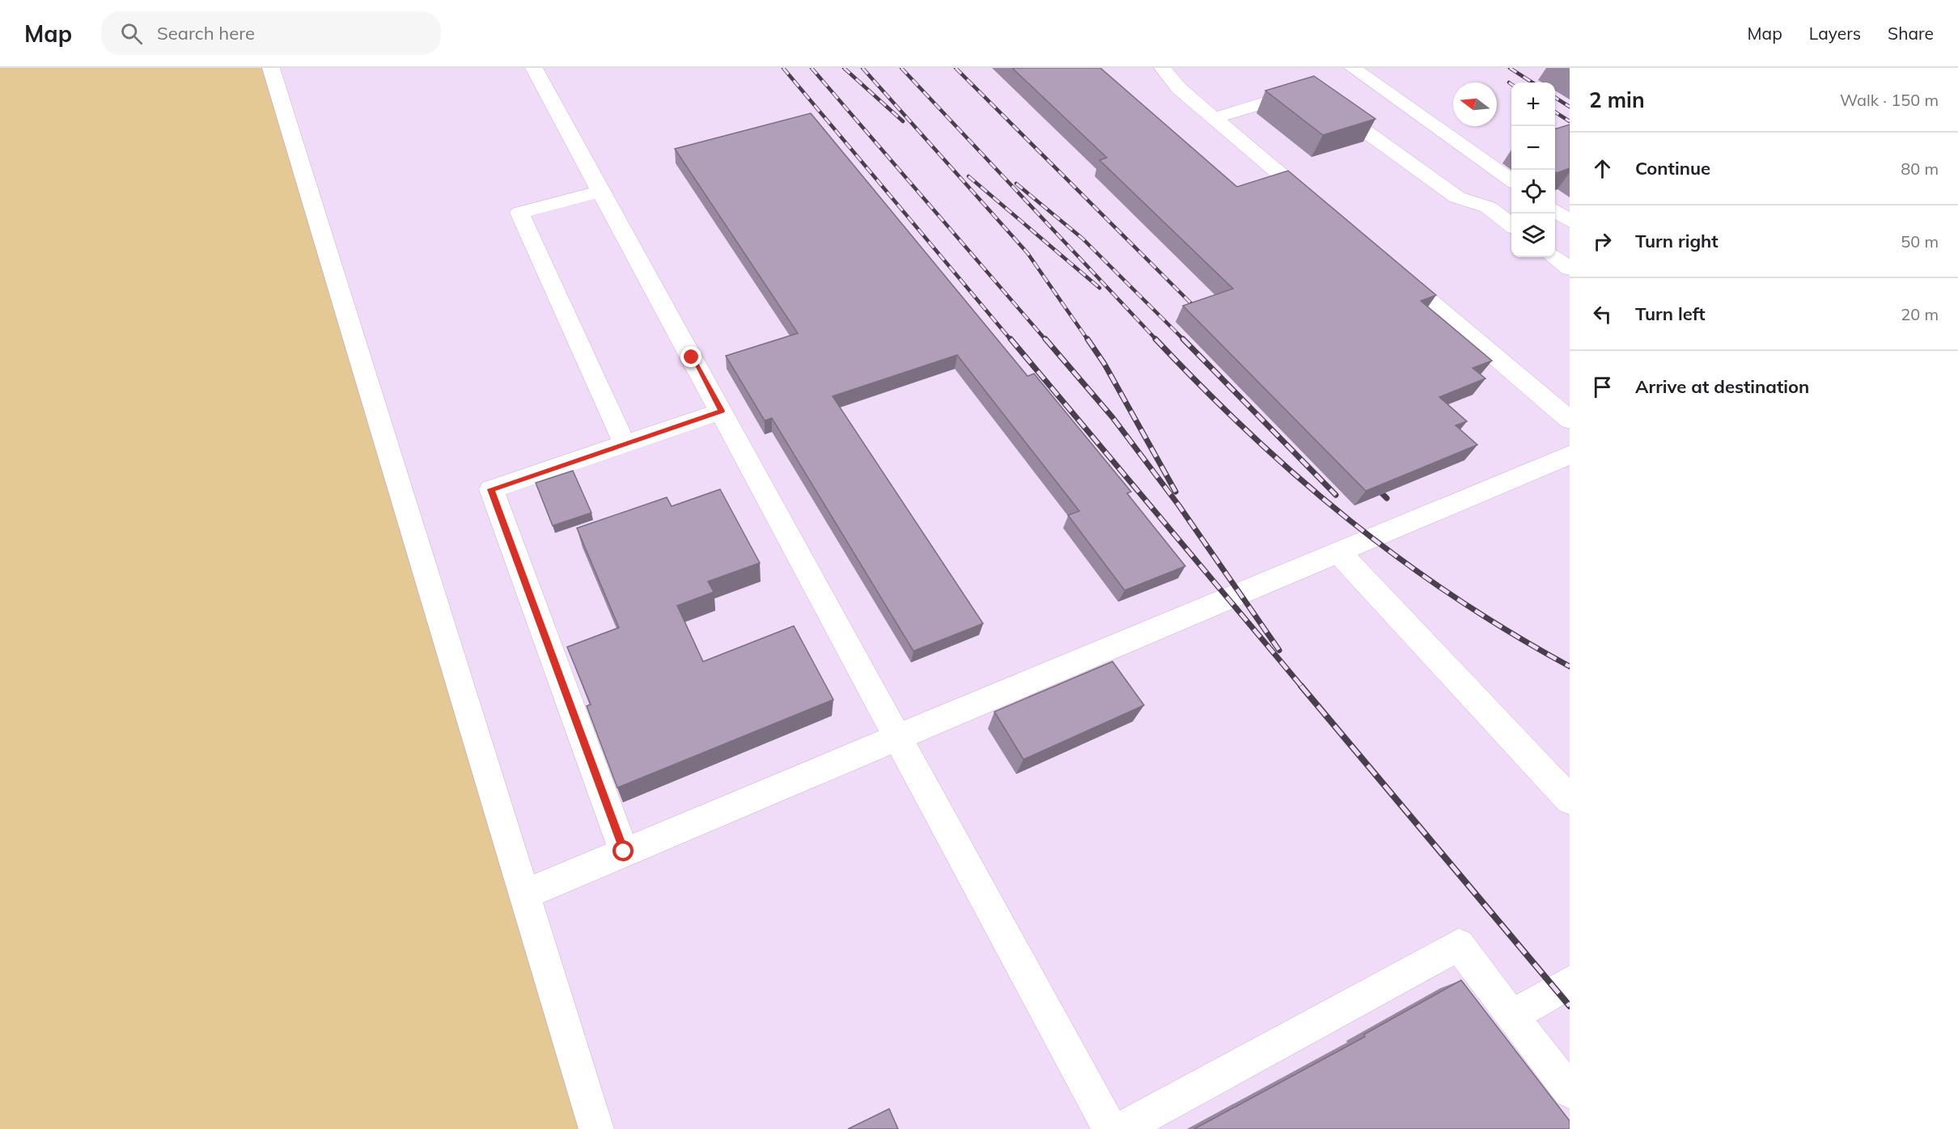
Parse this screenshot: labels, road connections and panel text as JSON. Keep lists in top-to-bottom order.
{
  "north": "left",
  "page": {
    "header": "Map",
    "search": "Search here",
    "nav": ["Map", "Layers", "Share"],
    "heading": ["2 min", "Walk · 150 m"],
    "map_buttons": ["+", "−"],
    "list": [
      ["Continue", "80 m"],
      ["Turn right", "50 m"],
      ["Turn left", "20 m"],
      "Arrive at destination"
    ]
  }
}
